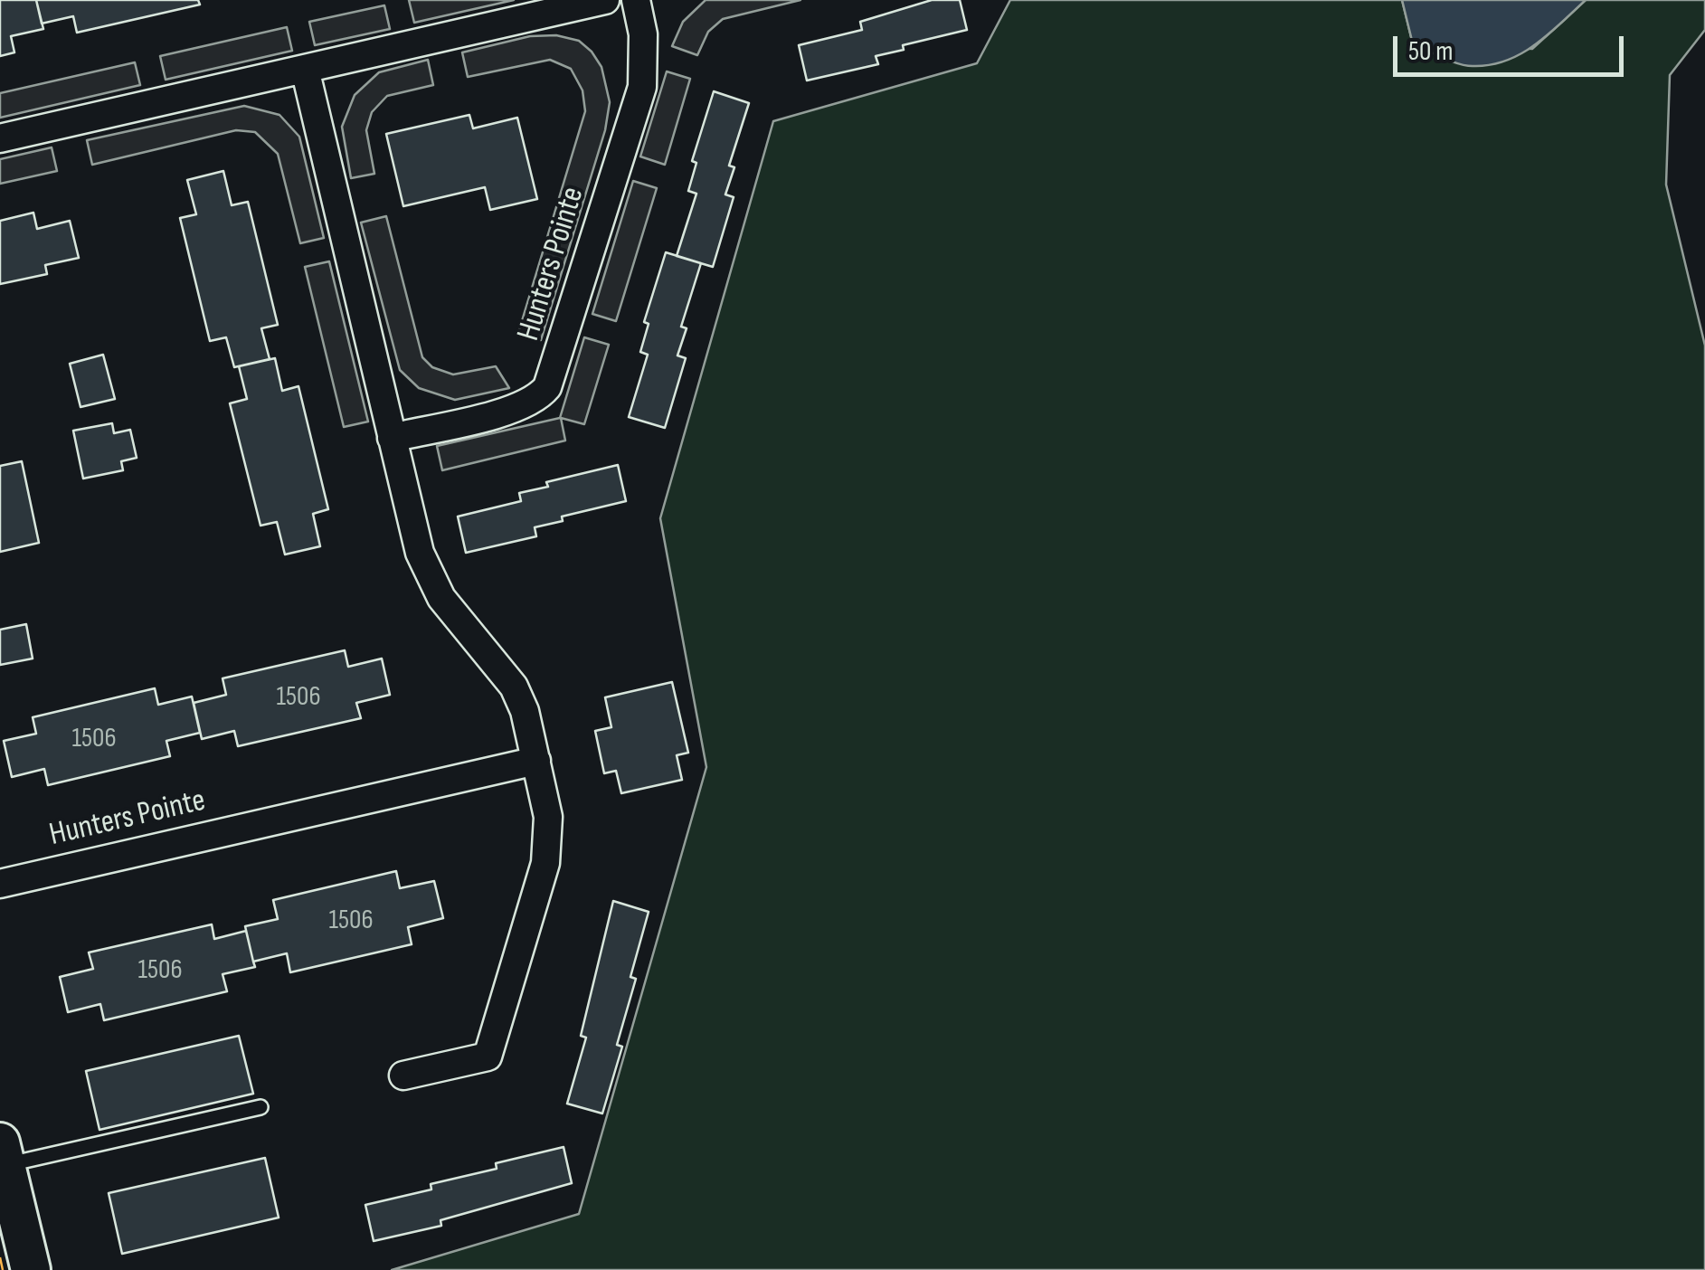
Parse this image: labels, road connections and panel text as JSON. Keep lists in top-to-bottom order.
{
  "streets": {
    "street": ["Hunters Pointe"]
  },
  "house_numbers": [
    "1506",
    "1506",
    "1506",
    "1506"
  ],
  "scale_bar": "50 m"
}
